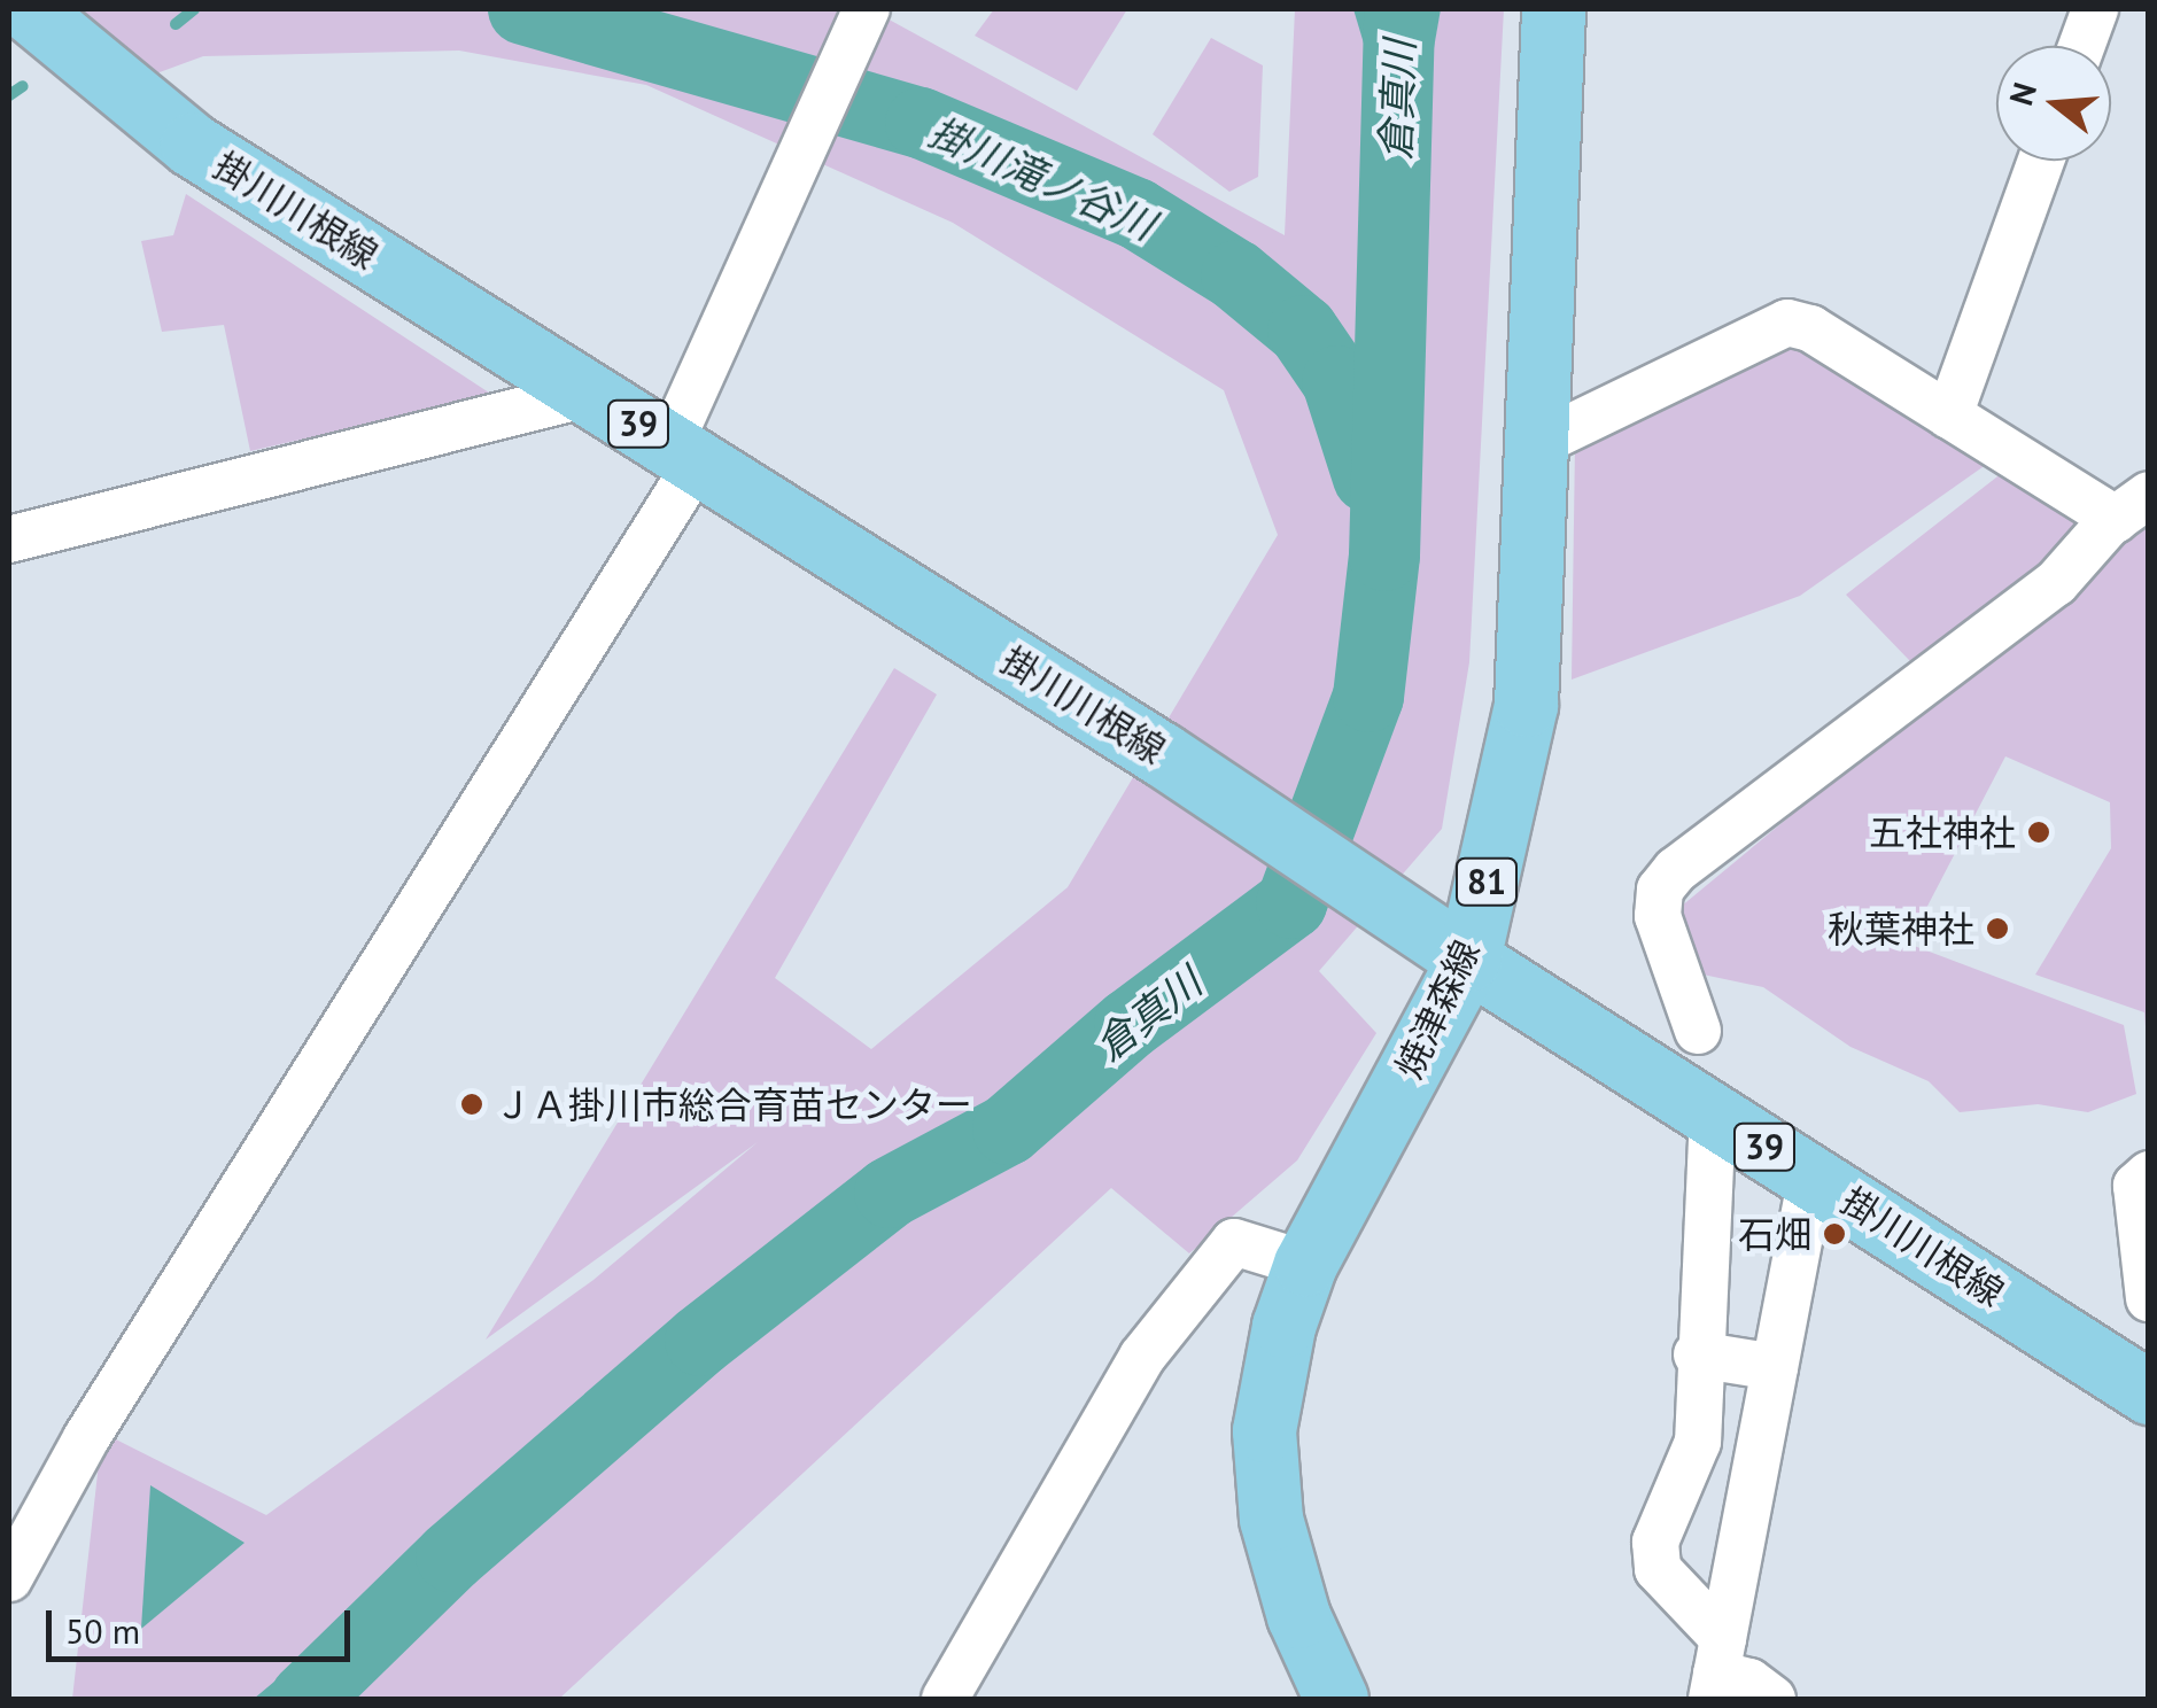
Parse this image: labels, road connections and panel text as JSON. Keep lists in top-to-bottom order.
{
  "streets": {
    "main road": [
      "掛川川根線",
      "39",
      "81",
      "焼津森線"
    ]
  },
  "crossings": [
    ["掛川川根線", "焼津森線"]
  ],
  "water": ["倉真川", "掛川滝ノ谷川"],
  "places": [
    "五社神社",
    "秋葉神社",
    "ＪＡ掛川市総合育苗センター",
    "石畑"
  ],
  "scale_bar": "50 m",
  "north": "left"
}
